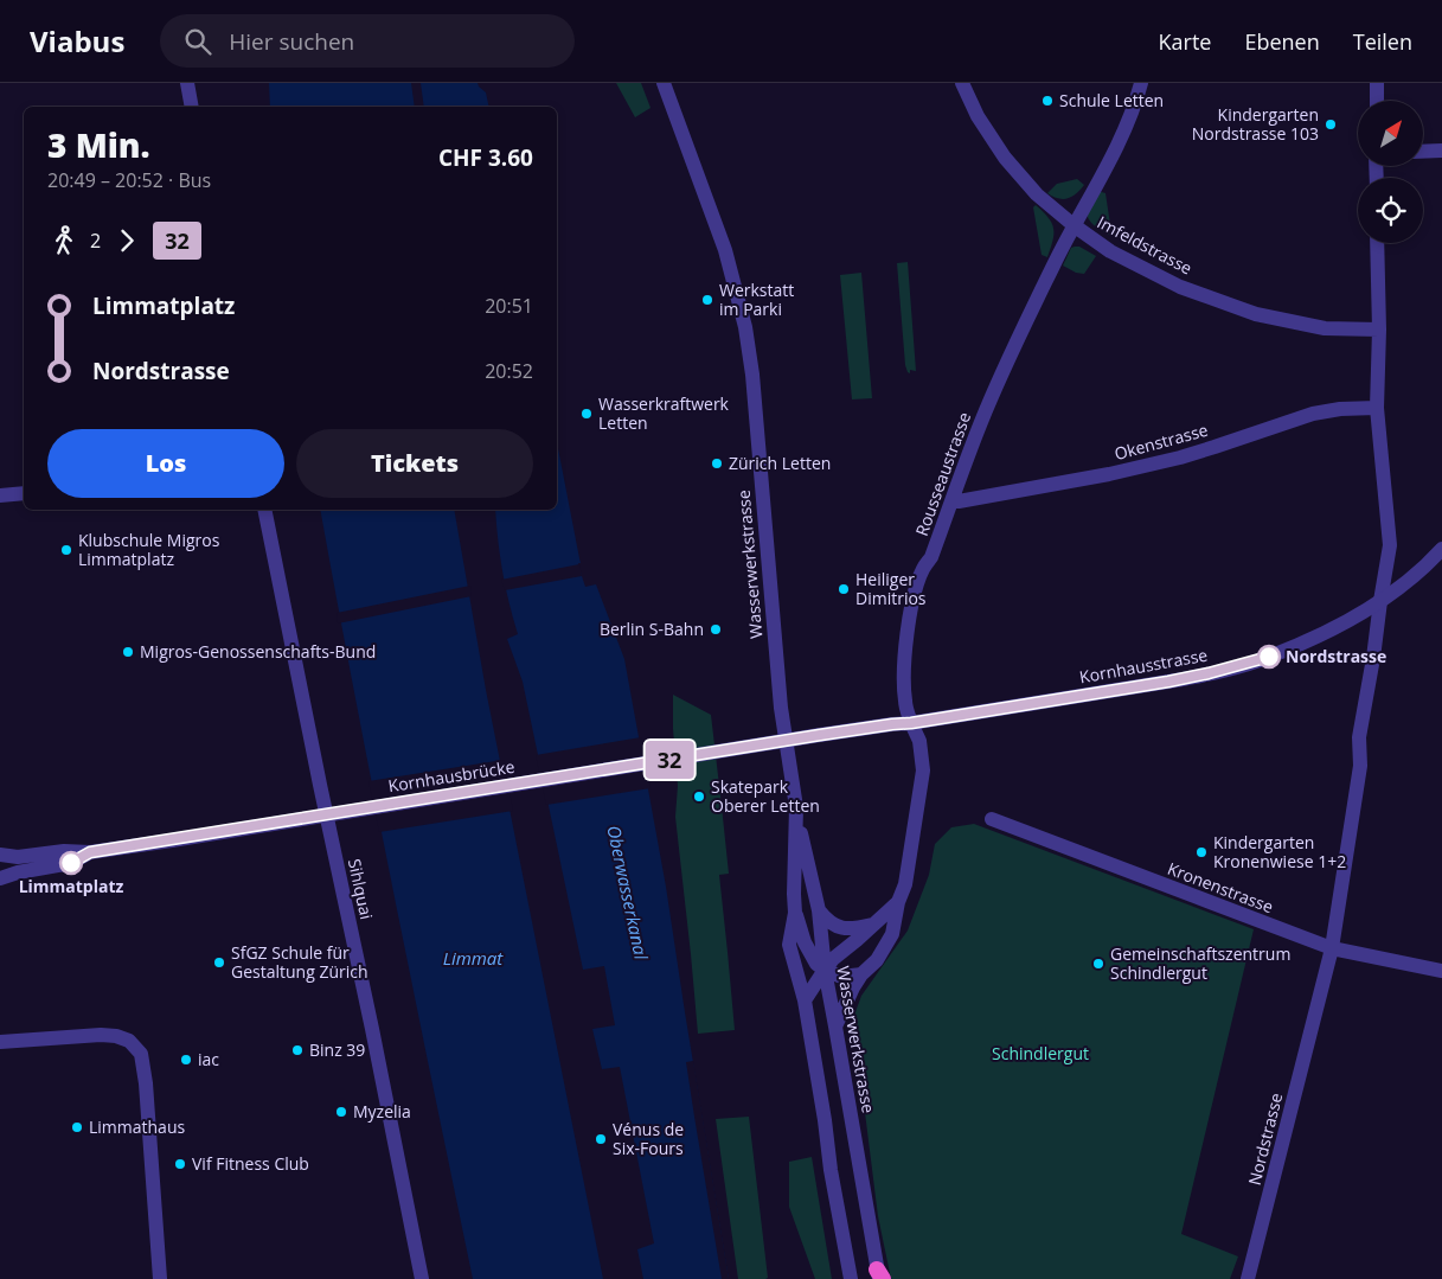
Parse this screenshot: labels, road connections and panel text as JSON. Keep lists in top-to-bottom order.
{
  "streets": {
    "street": [
      "Imfeldstrasse",
      "Okenstrasse",
      "Rousseaustrasse",
      "Wasserwerkstrasse",
      "Kornhausstrasse",
      "Kornhausbrücke",
      "Kronenstrasse",
      "Sihlquai",
      "Nordstrasse"
    ]
  },
  "crossings": [
    ["Imfeldstrasse", "Rousseaustrasse"],
    ["Imfeldstrasse", "Nordstrasse"],
    ["Okenstrasse", "Rousseaustrasse"],
    ["Okenstrasse", "Nordstrasse"],
    ["Rousseaustrasse", "Wasserwerkstrasse"],
    ["Rousseaustrasse", "Kornhausstrasse"],
    ["Kornhausstrasse", "Kornhausbrücke"],
    ["Kornhausstrasse", "Nordstrasse"],
    ["Kronenstrasse", "Nordstrasse"]
  ],
  "water": ["Oberwasserkanal", "Limmat"],
  "parks": ["Schindlergut"],
  "places": [
    "Schule Letten",
    "Kindergarten Nordstrasse 103",
    "Werkstatt im Parki",
    "Wasserkraftwerk Letten",
    "Zürich Letten",
    "Klubschule Migros Limmatplatz",
    "Heiliger Dimitrios",
    "Berlin S-Bahn",
    "Migros-Genossenschafts-Bund",
    "Nordstrasse",
    "Skatepark Oberer Letten",
    "Kindergarten Kronenwiese 1+2",
    "Limmatplatz",
    "SfGZ Schule für Gestaltung Zürich",
    "Gemeinschaftszentrum Schindlergut",
    "Binz 39",
    "iac",
    "Myzelia",
    "Limmathaus",
    "Vénus de Six-Fours",
    "Vif Fitness Club"
  ],
  "lines": ["bus line 32"],
  "north": "top right",
  "page": {
    "header": "Viabus",
    "search": "Hier suchen",
    "nav": ["Karte", "Ebenen", "Teilen"],
    "on_map": "32",
    "heading": ["3 Min.", "20:49 – 20:52 · Bus", "CHF 3.60"],
    "legs": ["2", "32"],
    "list": [
      {
        "name": "Limmatplatz",
        "value": "20:51"
      },
      {
        "name": "Nordstrasse",
        "value": "20:52"
      }
    ],
    "buttons": ["Los", "Tickets"]
  }
}
